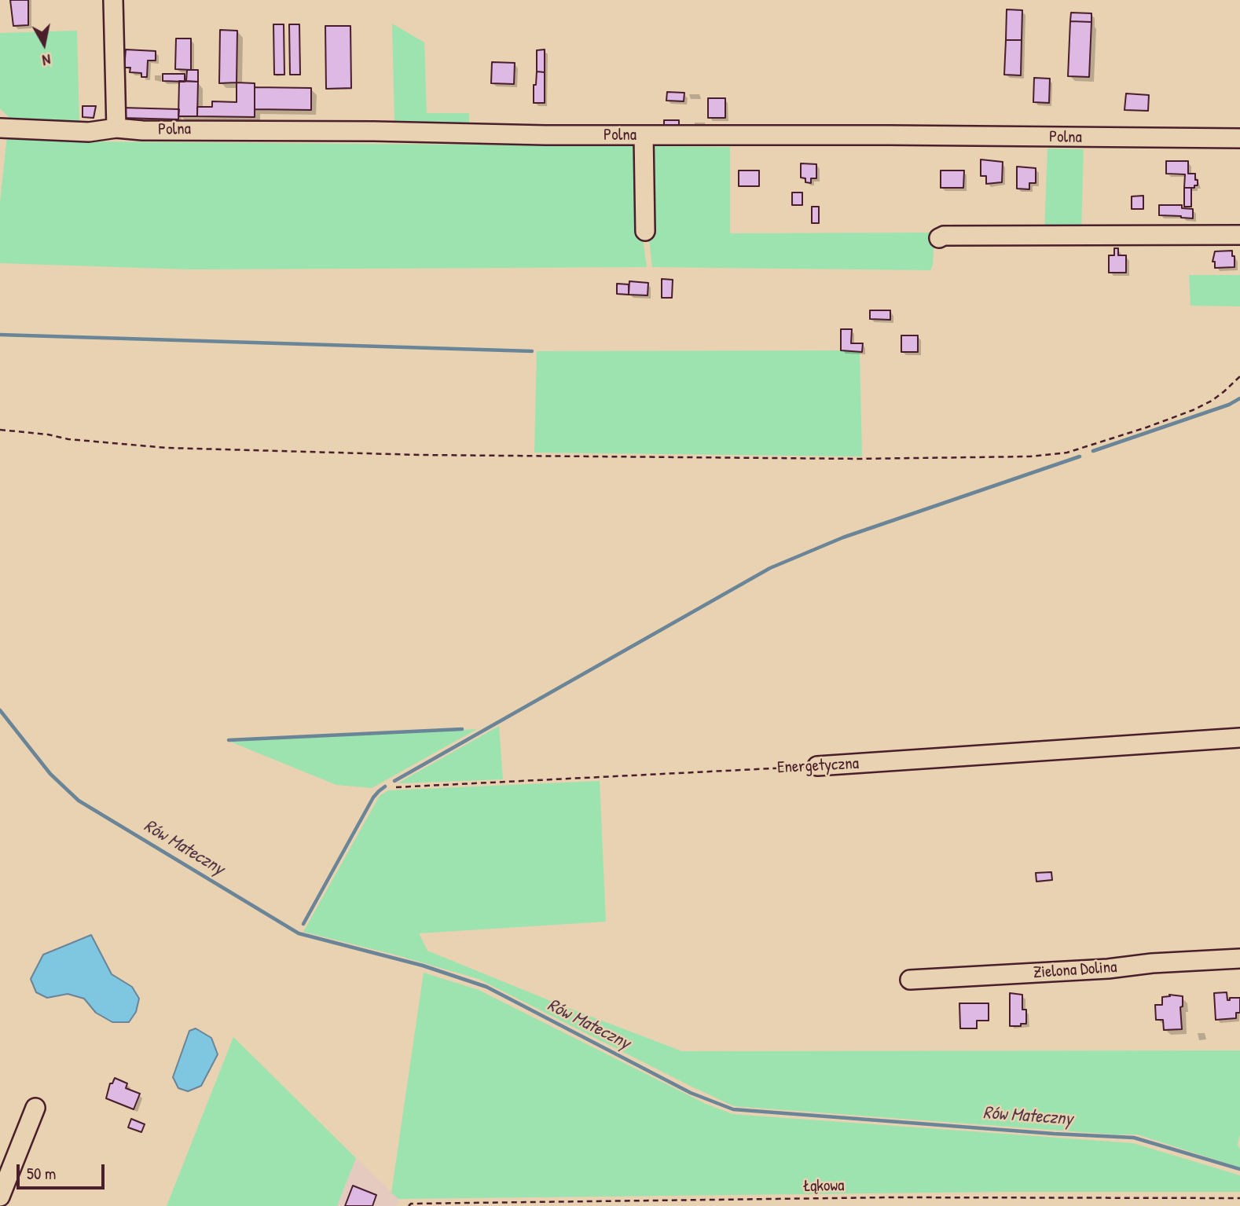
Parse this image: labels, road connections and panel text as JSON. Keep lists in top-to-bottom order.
{
  "streets": {
    "street": ["Polna", "Energetyczna", "Zielona Dolina"],
    "path": ["Łąkowa"]
  },
  "water": ["Rów Mateczny"],
  "scale_bar": "50 m",
  "north": "bottom"
}
